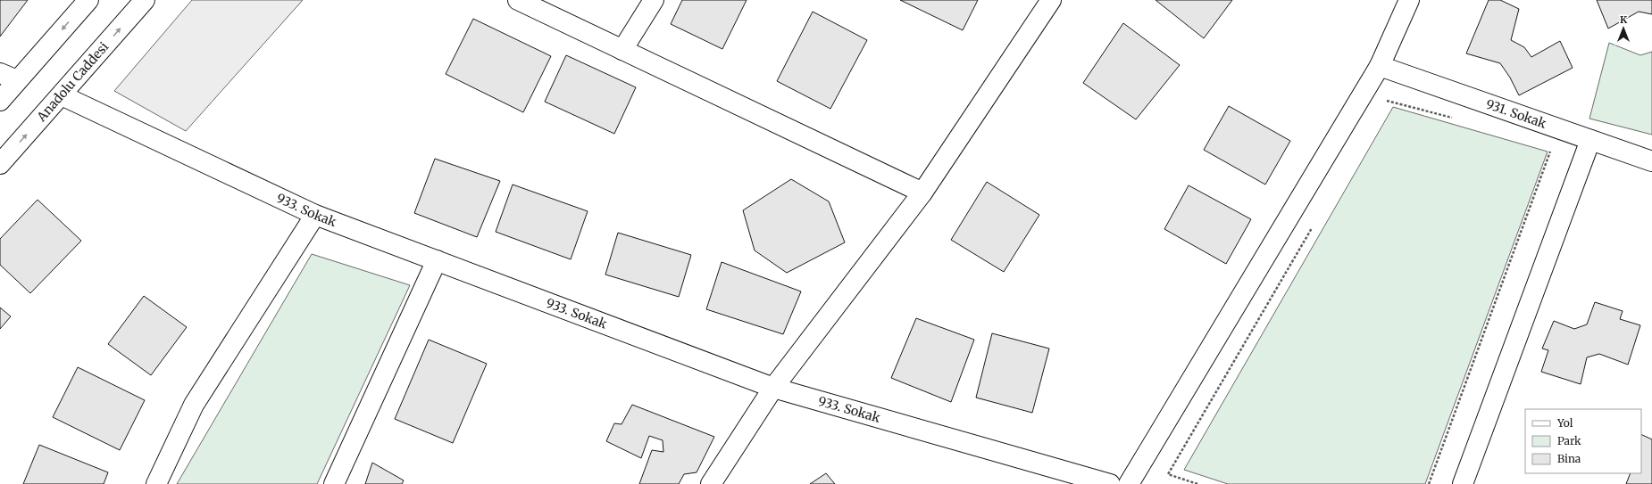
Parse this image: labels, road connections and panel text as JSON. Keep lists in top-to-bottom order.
{
  "streets": {
    "street": ["Anadolu Caddesi", "931. Sokak", "933. Sokak"]
  },
  "crossings": [
    ["Anadolu Caddesi", "933. Sokak"]
  ],
  "legend": ["Yol", "Park", "Bina"],
  "north": "top"
}
